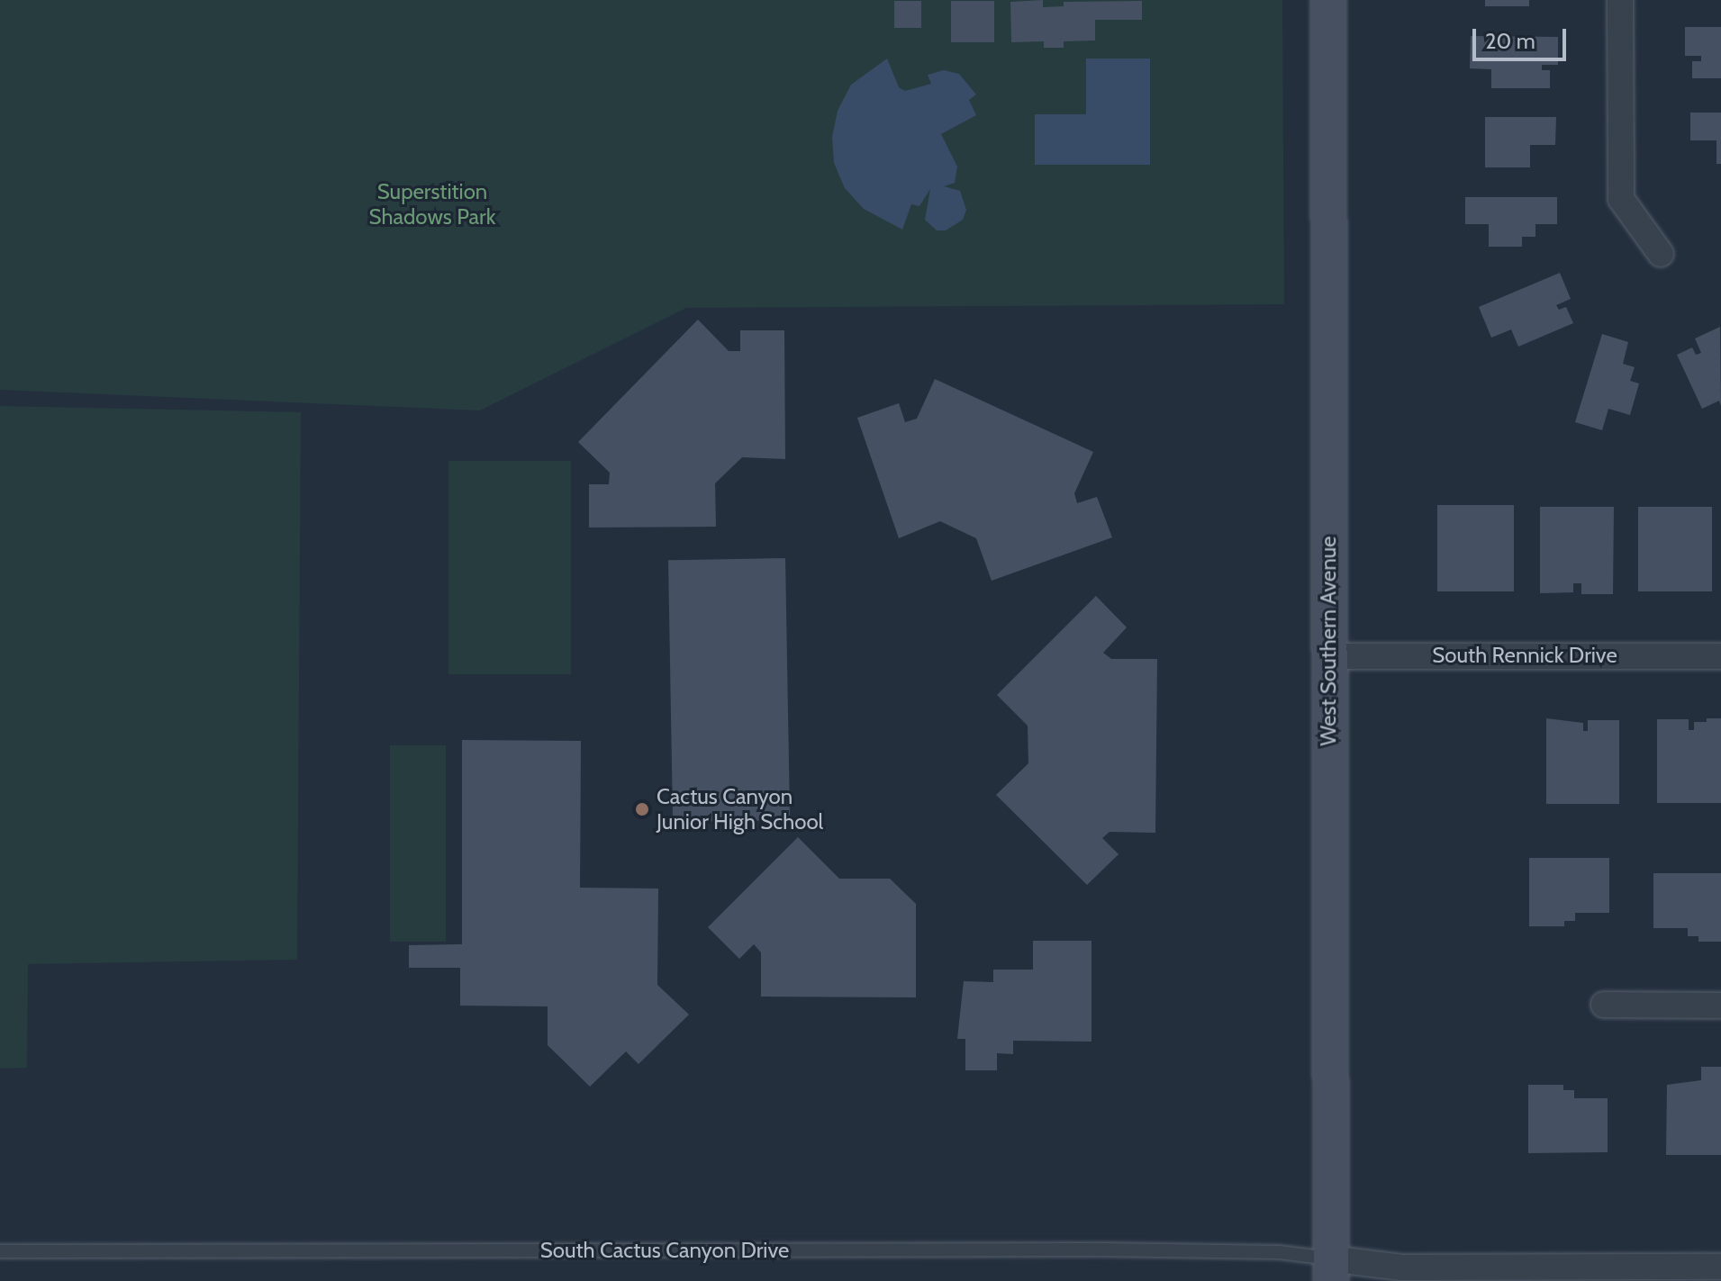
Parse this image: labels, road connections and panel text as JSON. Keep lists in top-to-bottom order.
{
  "streets": {
    "main road": ["West Southern Avenue"],
    "street": ["South Rennick Drive"],
    "lane": ["South Cactus Canyon Drive"]
  },
  "crossings": [
    ["West Southern Avenue", "South Rennick Drive"],
    ["West Southern Avenue", "South Cactus Canyon Drive"]
  ],
  "parks": ["Superstition Shadows Park"],
  "places": ["Cactus Canyon Junior High School"],
  "scale_bar": "20 m"
}
